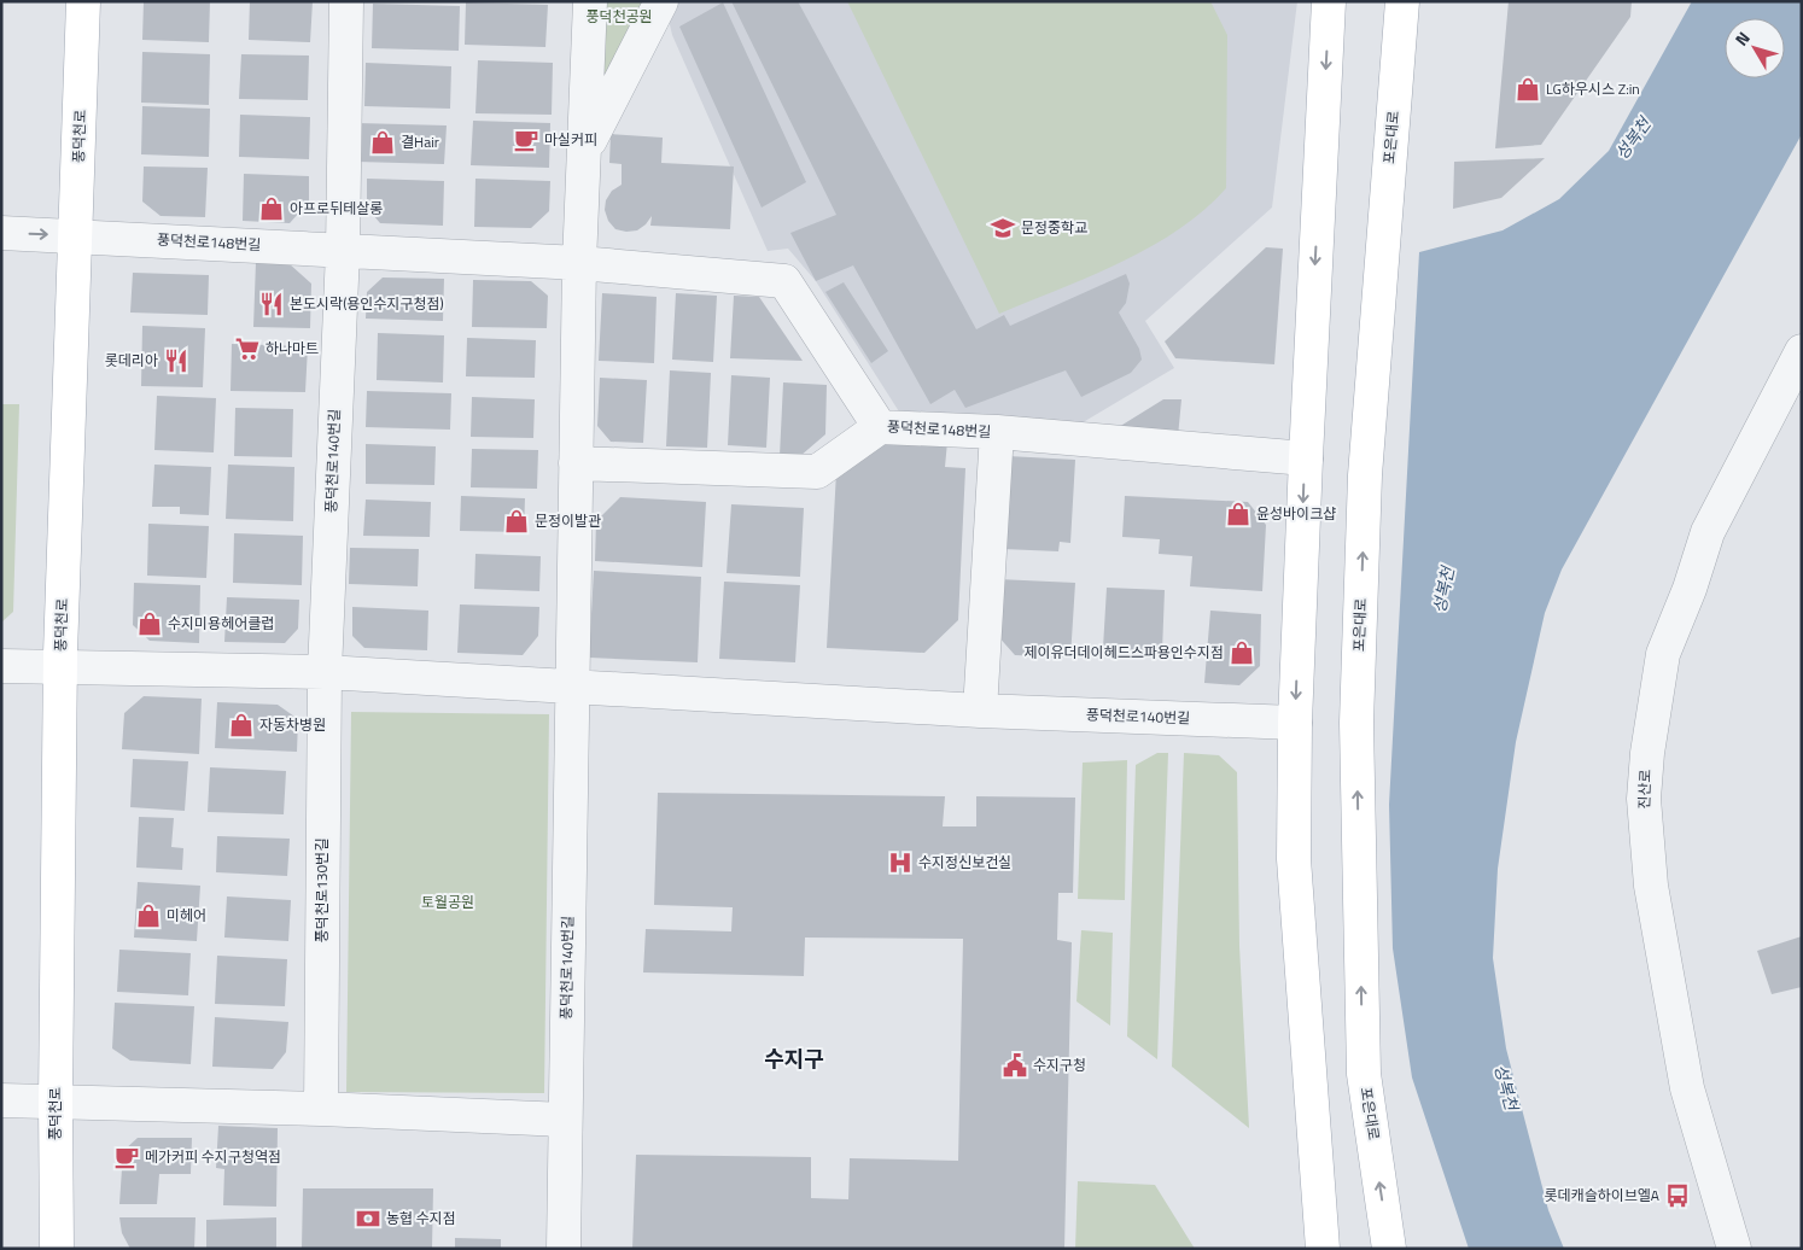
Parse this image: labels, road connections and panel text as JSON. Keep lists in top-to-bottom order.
{
  "streets": {
    "main road": ["풍덕천로", "포은대로"],
    "street": [
      "풍덕천로148번길",
      "풍덕천로140번길",
      "진산로",
      "풍덕천로130번길"
    ]
  },
  "crossings": [
    ["풍덕천로", "풍덕천로148번길"],
    ["풍덕천로", "풍덕천로140번길"],
    ["풍덕천로148번길", "풍덕천로140번길"],
    ["풍덕천로140번길", "풍덕천로130번길"]
  ],
  "districts": ["수지구"],
  "water": ["성복천"],
  "parks": ["풍덕천공원", "토월공원"],
  "places": {
    "shop": [
      "LG하우시스 Z:in",
      "결Hair",
      "아프로뒤테살롱",
      "윤성바이크샵",
      "문정이발관",
      "수지미용헤어클럽",
      "제이유더데이헤드스파용인수지점",
      "자동차병원",
      "미헤어"
    ],
    "cafe": ["마실커피", "메가커피 수지구청역점"],
    "school or university": ["문정중학교"],
    "restaurant": ["본도시락(용인수지구청점)", "롯데리아"],
    "supermarket": ["하나마트"],
    "hospital": ["수지정신보건실"],
    "public building": ["수지구청"],
    "bus stop": ["롯데캐슬하이브엘A"],
    "bank": ["농협 수지점"]
  },
  "north": "top left"
}
